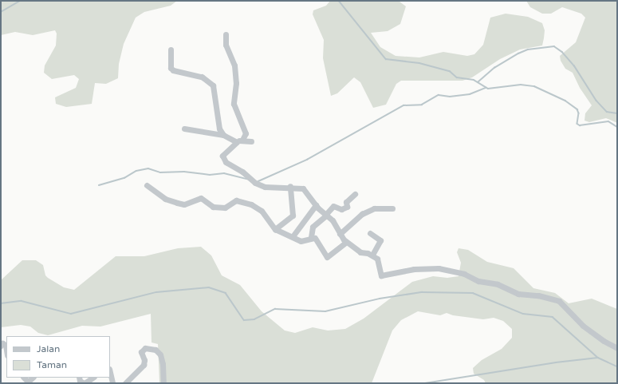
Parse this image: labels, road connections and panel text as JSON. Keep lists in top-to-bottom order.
{
  "legend": ["Jalan", "Taman"]
}
